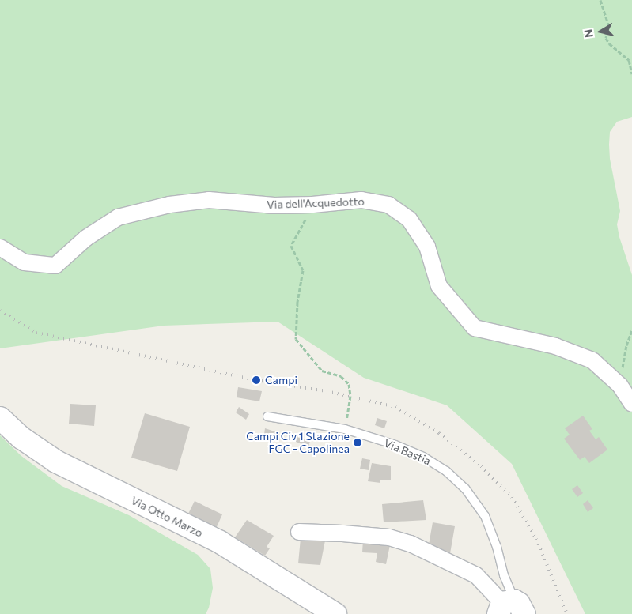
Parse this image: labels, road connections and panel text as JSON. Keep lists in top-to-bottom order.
{
  "streets": {
    "main road": ["Via Otto Marzo"],
    "street": ["Via dell'Acquedotto"],
    "lane": ["Via Bastia"]
  },
  "places": ["Campi", "Campi Civ 1 Stazione FGC - Capolinea"],
  "north": "left"
}
